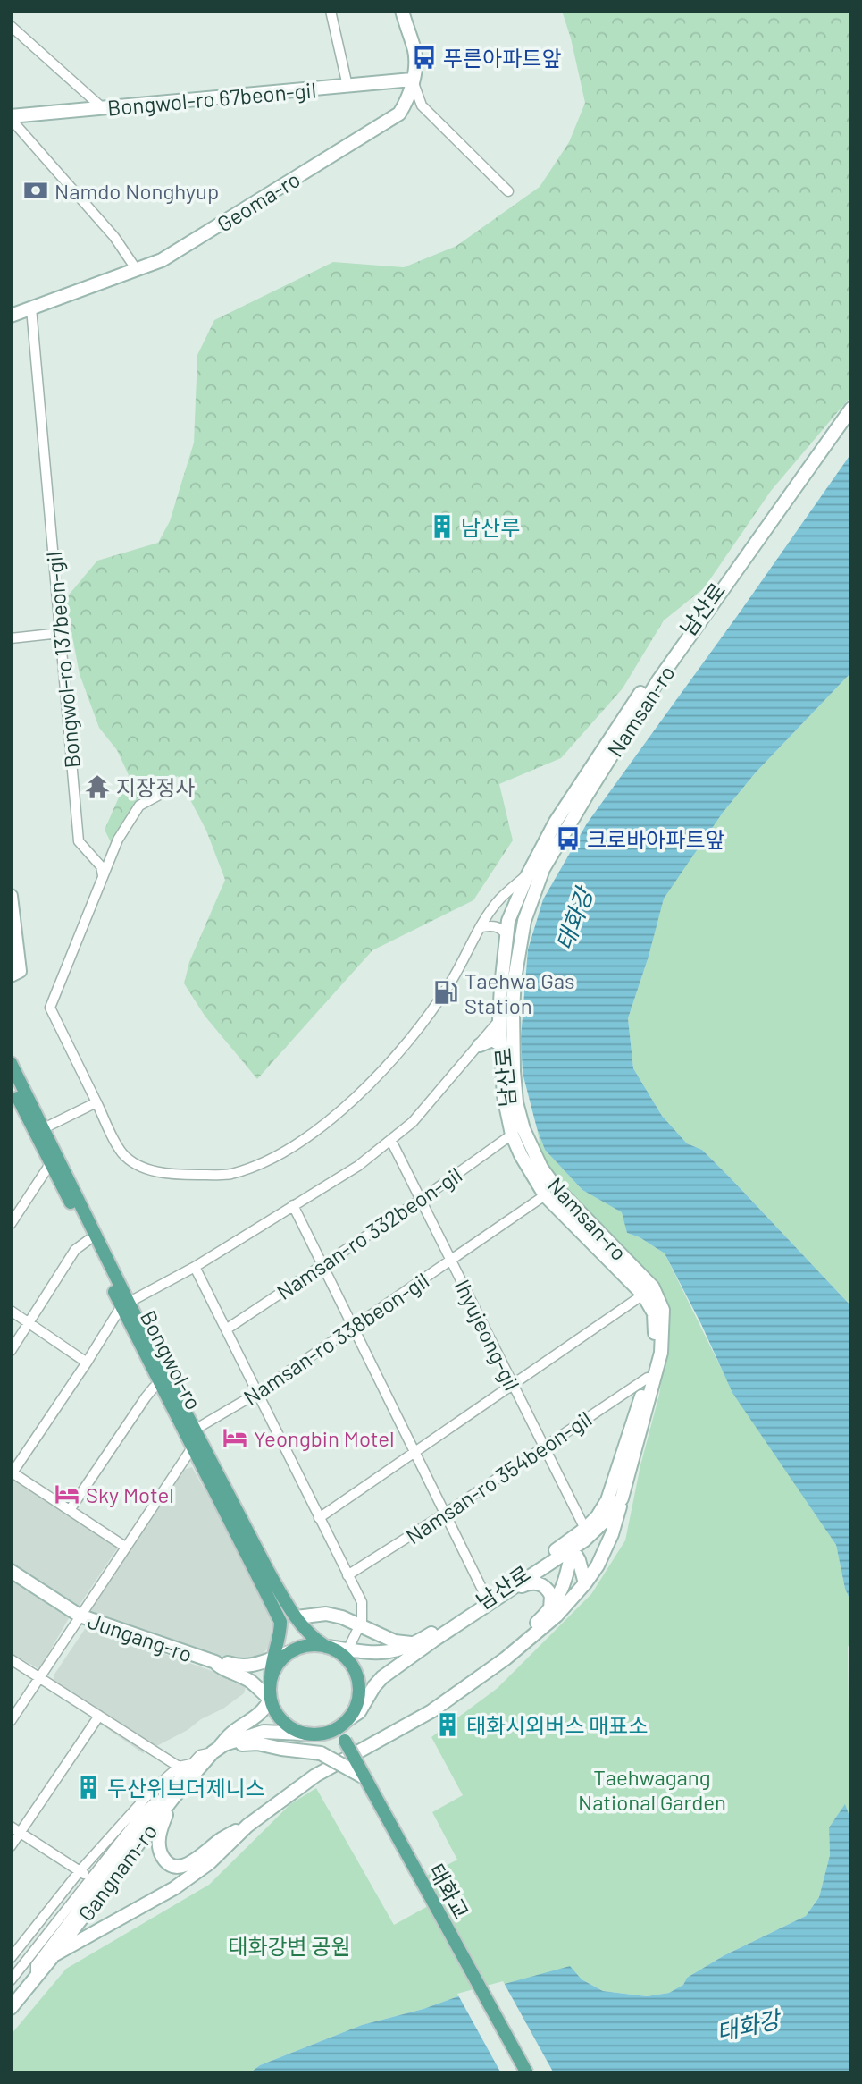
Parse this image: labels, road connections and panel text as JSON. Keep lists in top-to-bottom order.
{
  "streets": {
    "main road": [
      "Bongwol-ro 67beon-gil",
      "Geoma-ro",
      "남산로",
      "Namsan-ro",
      "Bongwol-ro",
      "Jungang-ro",
      "Gangnam-ro",
      "태화교"
    ],
    "street": [
      "Bongwol-ro 137beon-gil",
      "Namsan-ro 332beon-gil",
      "Ihyujeong-gil",
      "Namsan-ro 338beon-gil",
      "Namsan-ro 354beon-gil"
    ]
  },
  "crossings": [
    ["Bongwol-ro 67beon-gil", "Geoma-ro"],
    ["Geoma-ro", "Bongwol-ro 137beon-gil"],
    ["남산로", "Namsan-ro"],
    ["남산로", "Namsan-ro 332beon-gil"],
    ["남산로", "Ihyujeong-gil"],
    ["남산로", "Namsan-ro 338beon-gil"],
    ["남산로", "Bongwol-ro"],
    ["남산로", "Namsan-ro 354beon-gil"],
    ["남산로", "Jungang-ro"],
    ["남산로", "Gangnam-ro"],
    ["남산로", "태화교"],
    ["Namsan-ro", "Bongwol-ro"],
    ["Namsan-ro", "Jungang-ro"],
    ["Namsan-ro", "Gangnam-ro"],
    ["Namsan-ro", "태화교"],
    ["Namsan-ro 332beon-gil", "Ihyujeong-gil"],
    ["Ihyujeong-gil", "Namsan-ro 338beon-gil"],
    ["Ihyujeong-gil", "Namsan-ro 354beon-gil"],
    ["Namsan-ro 338beon-gil", "Bongwol-ro"],
    ["Bongwol-ro", "Jungang-ro"],
    ["Bongwol-ro", "Gangnam-ro"],
    ["Bongwol-ro", "태화교"],
    ["Jungang-ro", "Gangnam-ro"],
    ["Jungang-ro", "태화교"],
    ["Gangnam-ro", "태화교"]
  ],
  "water": ["태화강"],
  "parks": ["Taehwagang National Garden", "태화강변 공원"],
  "places": {
    "bus stop": ["푸른아파트앞", "크로바아파트앞"],
    "bank": ["Namdo Nonghyup"],
    "building": ["남산루", "태화시외버스 매표소", "두산위브더제니스"],
    "temple": ["지장정사"],
    "fuel station": ["Taehwa Gas Station"],
    "hotel": ["Yeongbin Motel", "Sky Motel"]
  }
}
